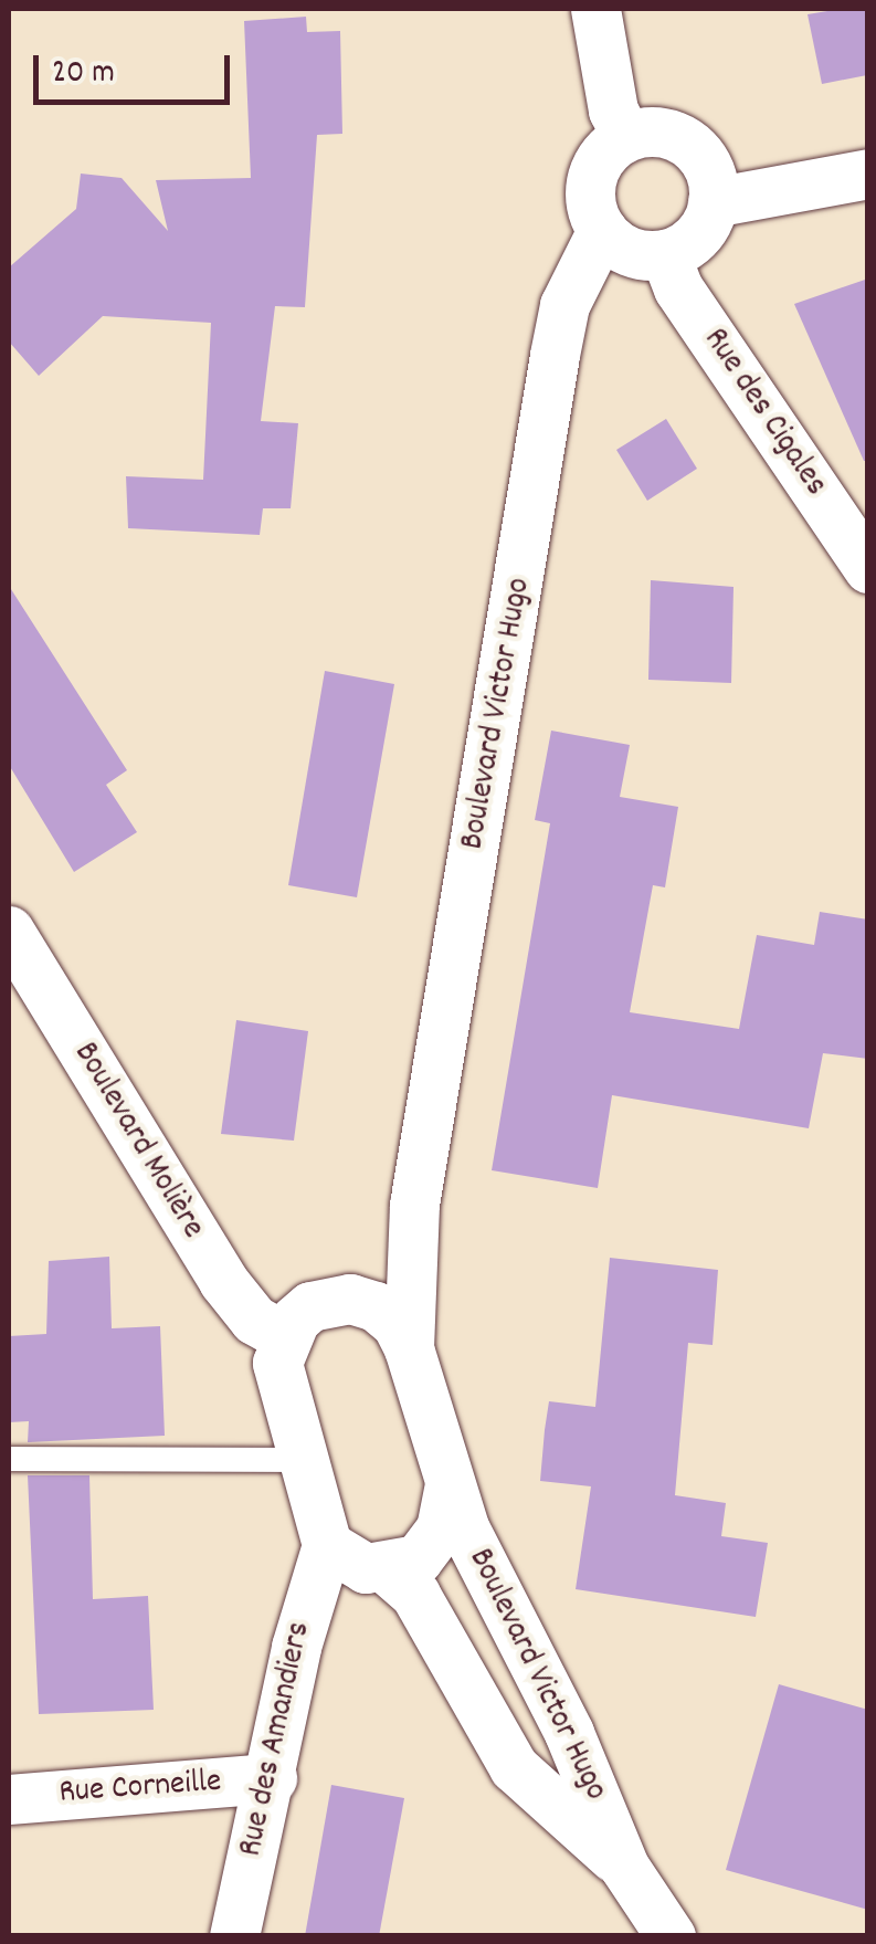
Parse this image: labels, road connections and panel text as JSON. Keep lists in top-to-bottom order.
{
  "streets": {
    "street": [
      "Rue des Cigales",
      "Boulevard Victor Hugo",
      "Boulevard Molière",
      "Rue des Amandiers",
      "Rue Corneille"
    ]
  },
  "crossings": [
    ["Rue des Cigales", "Boulevard Victor Hugo"],
    ["Rue des Amandiers", "Rue Corneille"]
  ],
  "scale_bar": "20 m"
}
